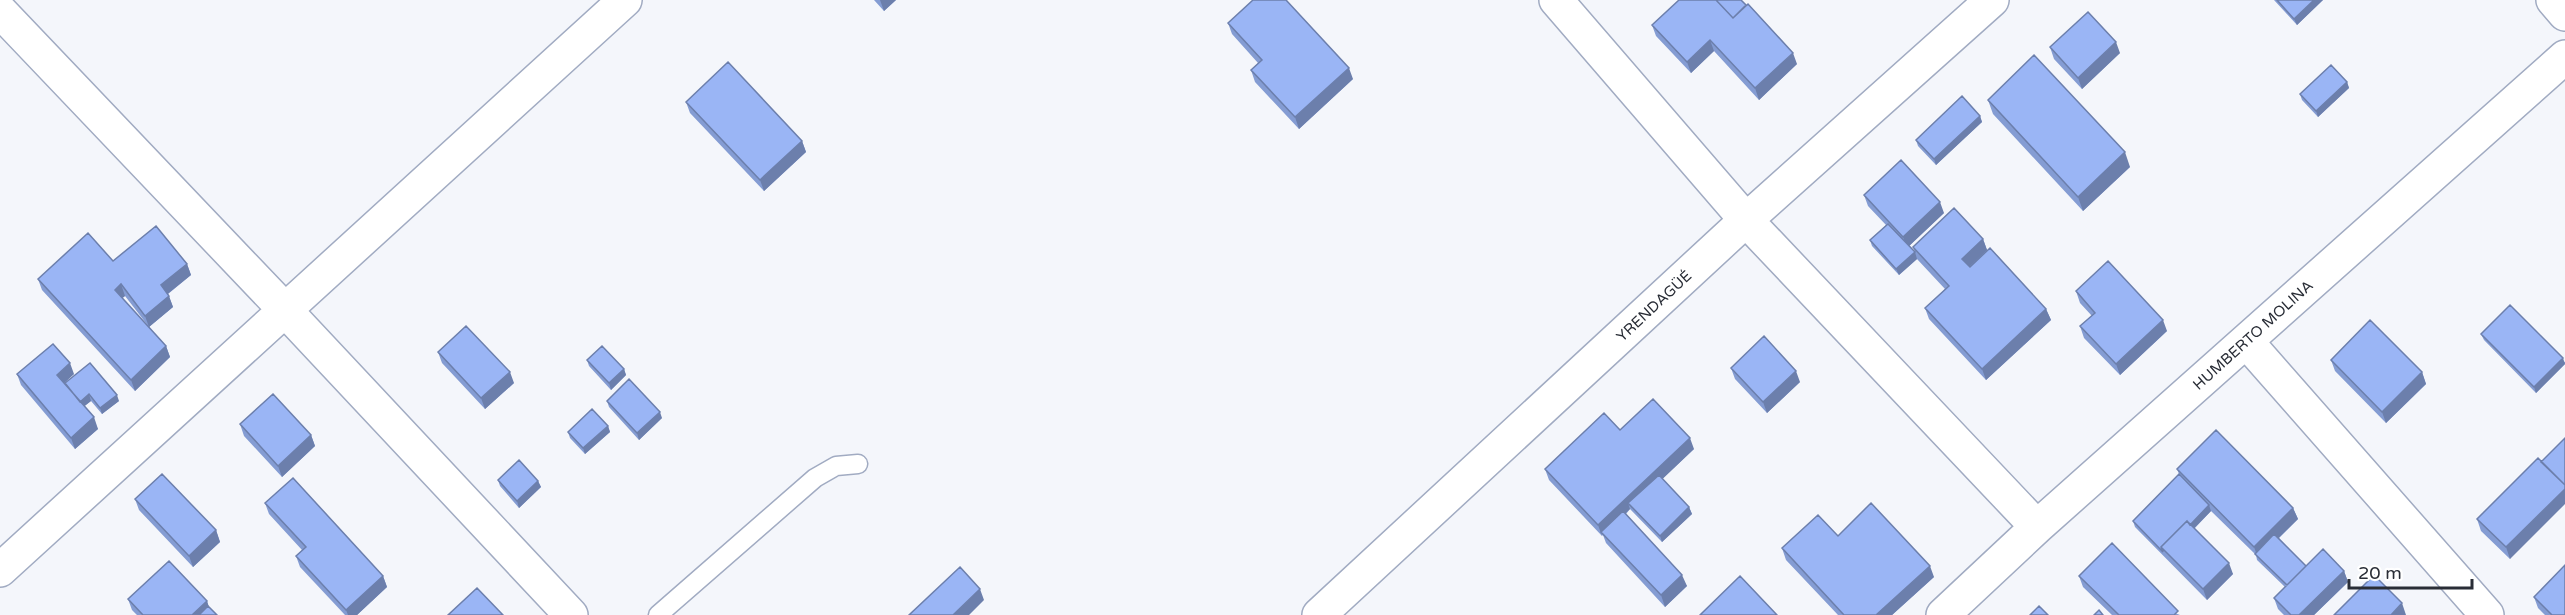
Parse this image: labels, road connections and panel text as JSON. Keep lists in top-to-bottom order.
{
  "streets": {
    "street": ["YRENDAGÜÉ", "HUMBERTO MOLINA"]
  },
  "scale_bar": "20 m"
}
